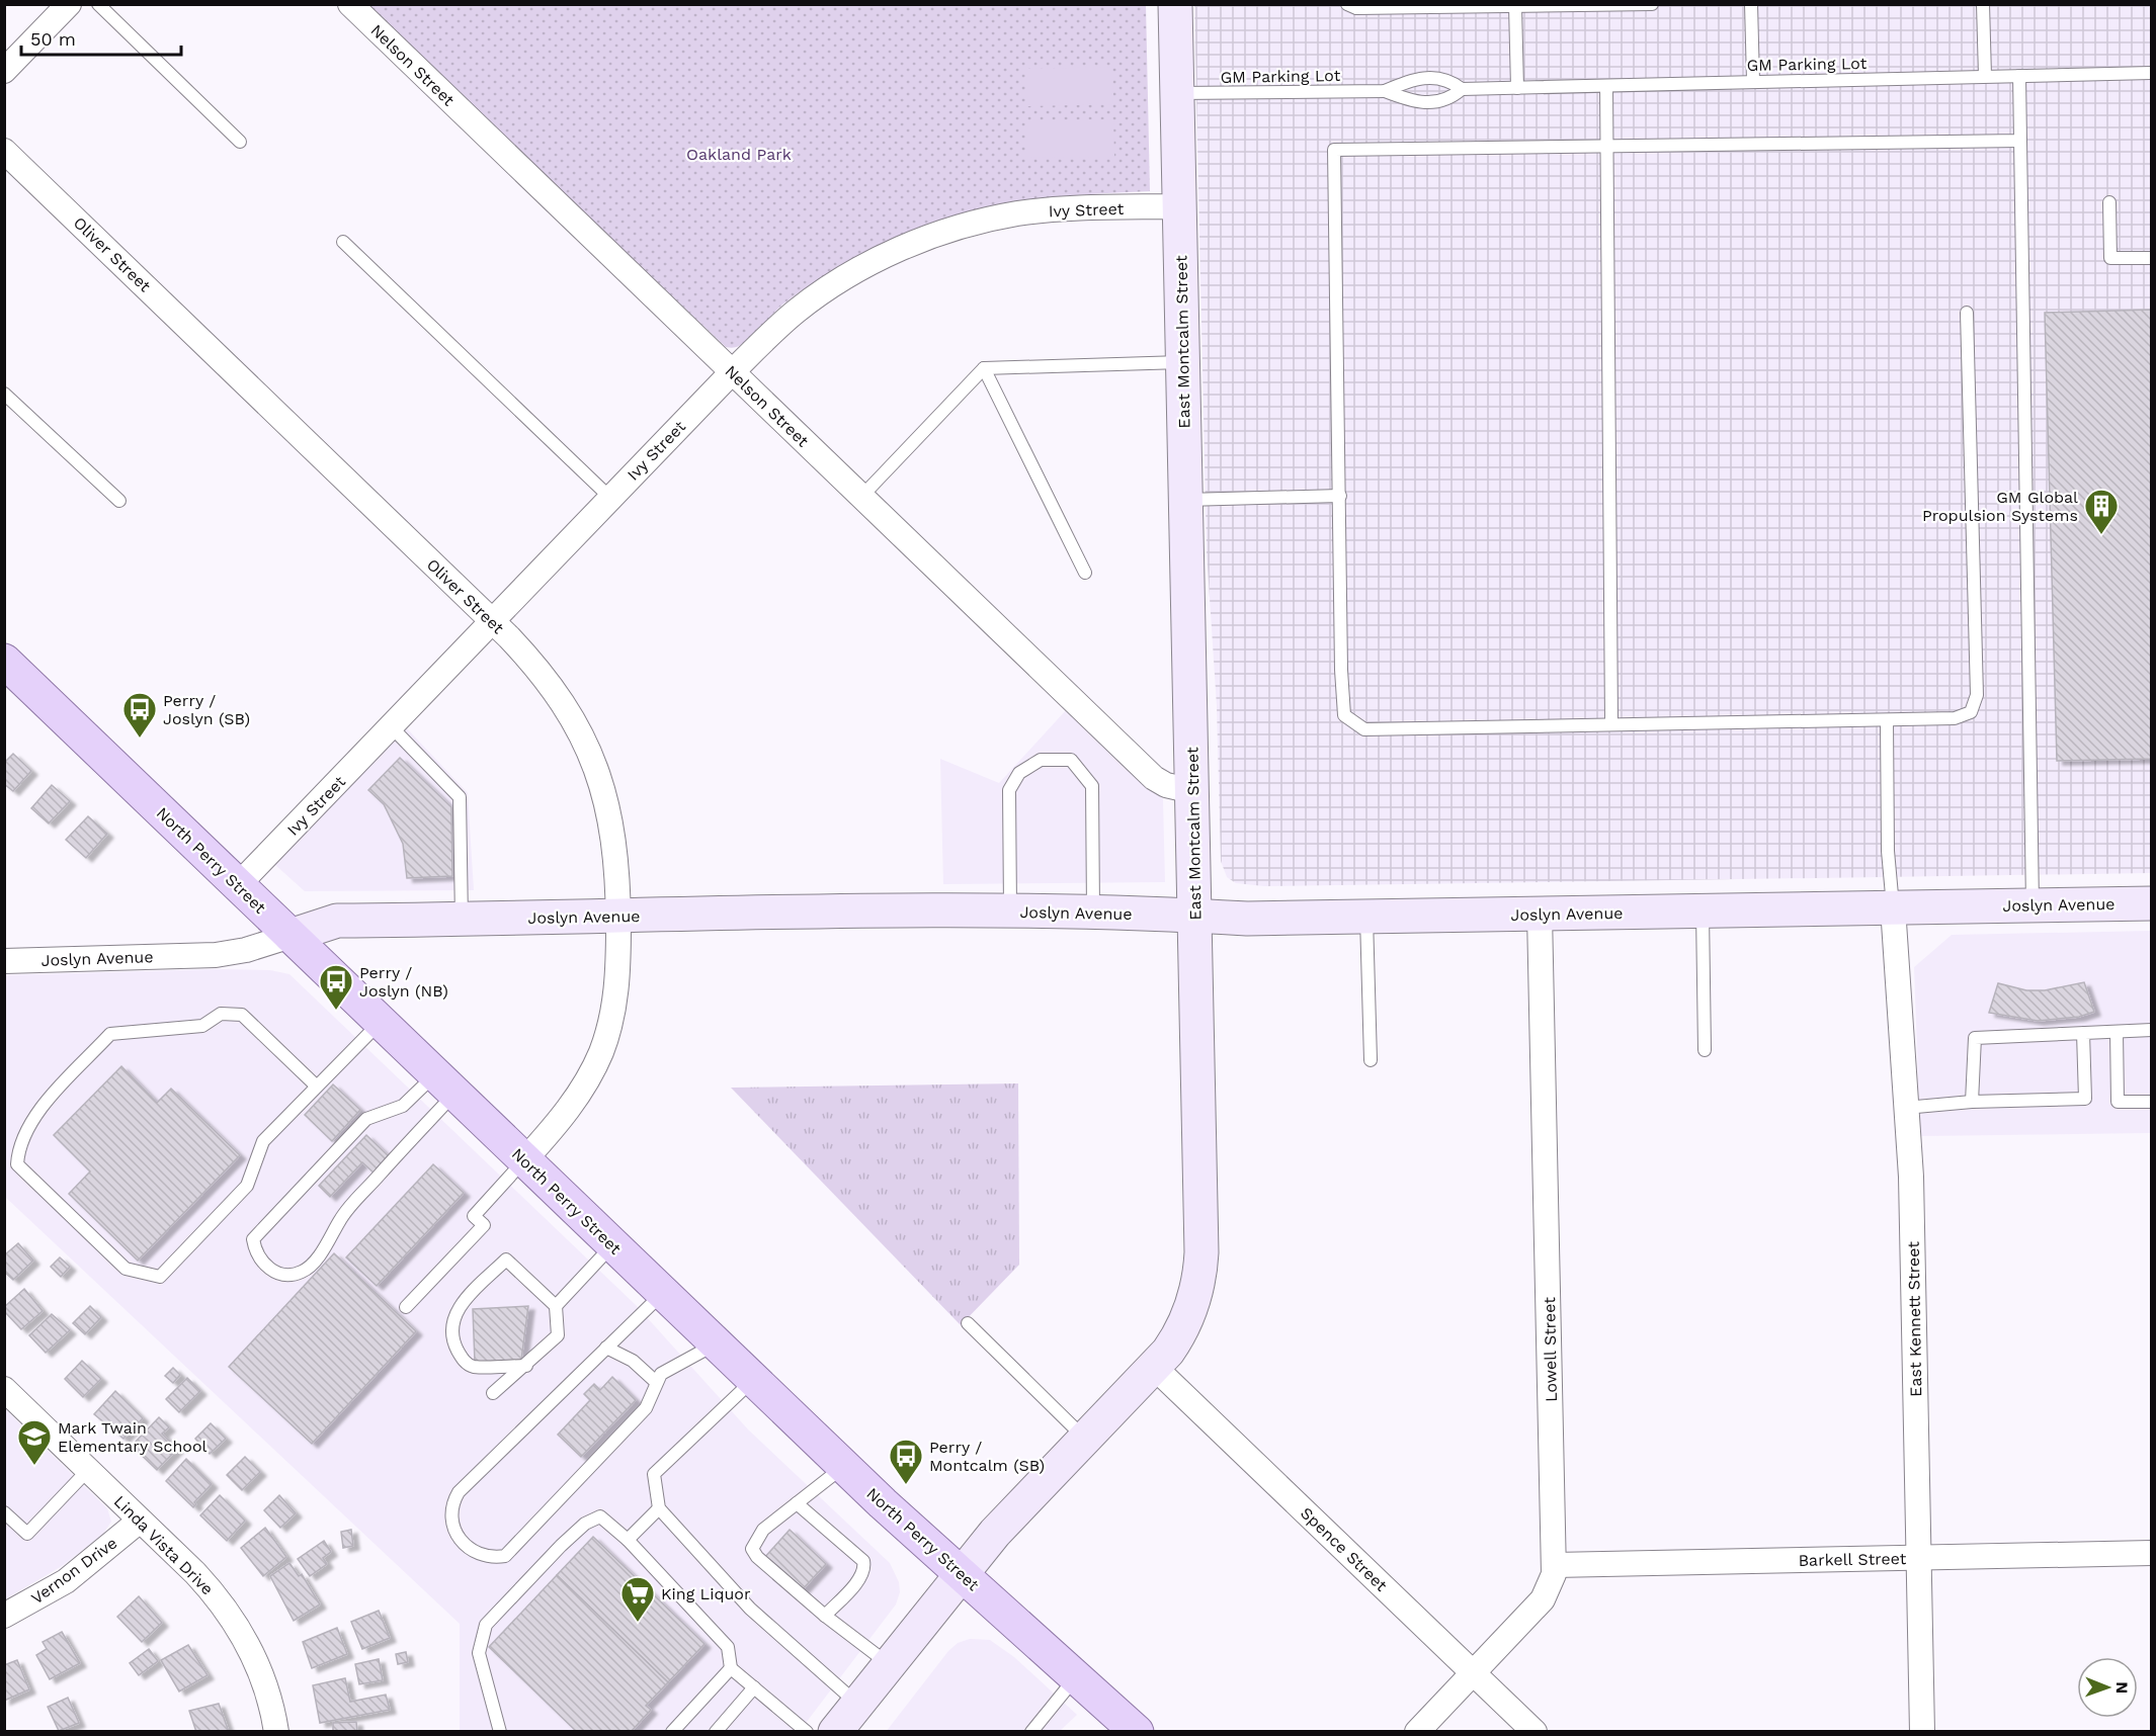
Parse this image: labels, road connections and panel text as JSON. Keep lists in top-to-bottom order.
{
  "streets": {
    "main road": ["East Montcalm Street", "North Perry Street", "Joslyn Avenue"],
    "street": [
      "Nelson Street",
      "Ivy Street",
      "Oliver Street",
      "East Kennett Street",
      "Lowell Street",
      "Linda Vista Drive",
      "Spence Street",
      "Barkell Street",
      "Vernon Drive"
    ],
    "lane": ["GM Parking Lot"]
  },
  "crossings": [
    ["GM Parking Lot", "East Montcalm Street"],
    ["Nelson Street", "Ivy Street"],
    ["Nelson Street", "East Montcalm Street"],
    ["Ivy Street", "Oliver Street"],
    ["Ivy Street", "East Montcalm Street"],
    ["Ivy Street", "North Perry Street"],
    ["Oliver Street", "North Perry Street"],
    ["Oliver Street", "Joslyn Avenue"],
    ["East Montcalm Street", "North Perry Street"],
    ["East Montcalm Street", "Joslyn Avenue"],
    ["East Montcalm Street", "Spence Street"],
    ["North Perry Street", "Joslyn Avenue"],
    ["Joslyn Avenue", "East Kennett Street"],
    ["Joslyn Avenue", "Lowell Street"],
    ["East Kennett Street", "Barkell Street"],
    ["Lowell Street", "Spence Street"],
    ["Lowell Street", "Barkell Street"],
    ["Linda Vista Drive", "Vernon Drive"]
  ],
  "parks": ["Oakland Park"],
  "places": {
    "building": ["GM Global Propulsion Systems"],
    "bus stop": ["Perry / Joslyn (SB)", "Perry / Joslyn (NB)", "Perry / Montcalm (SB)"],
    "school or university": ["Mark Twain Elementary School"],
    "supermarket": ["King Liquor"]
  },
  "scale_bar": "50 m",
  "north": "right"
}
